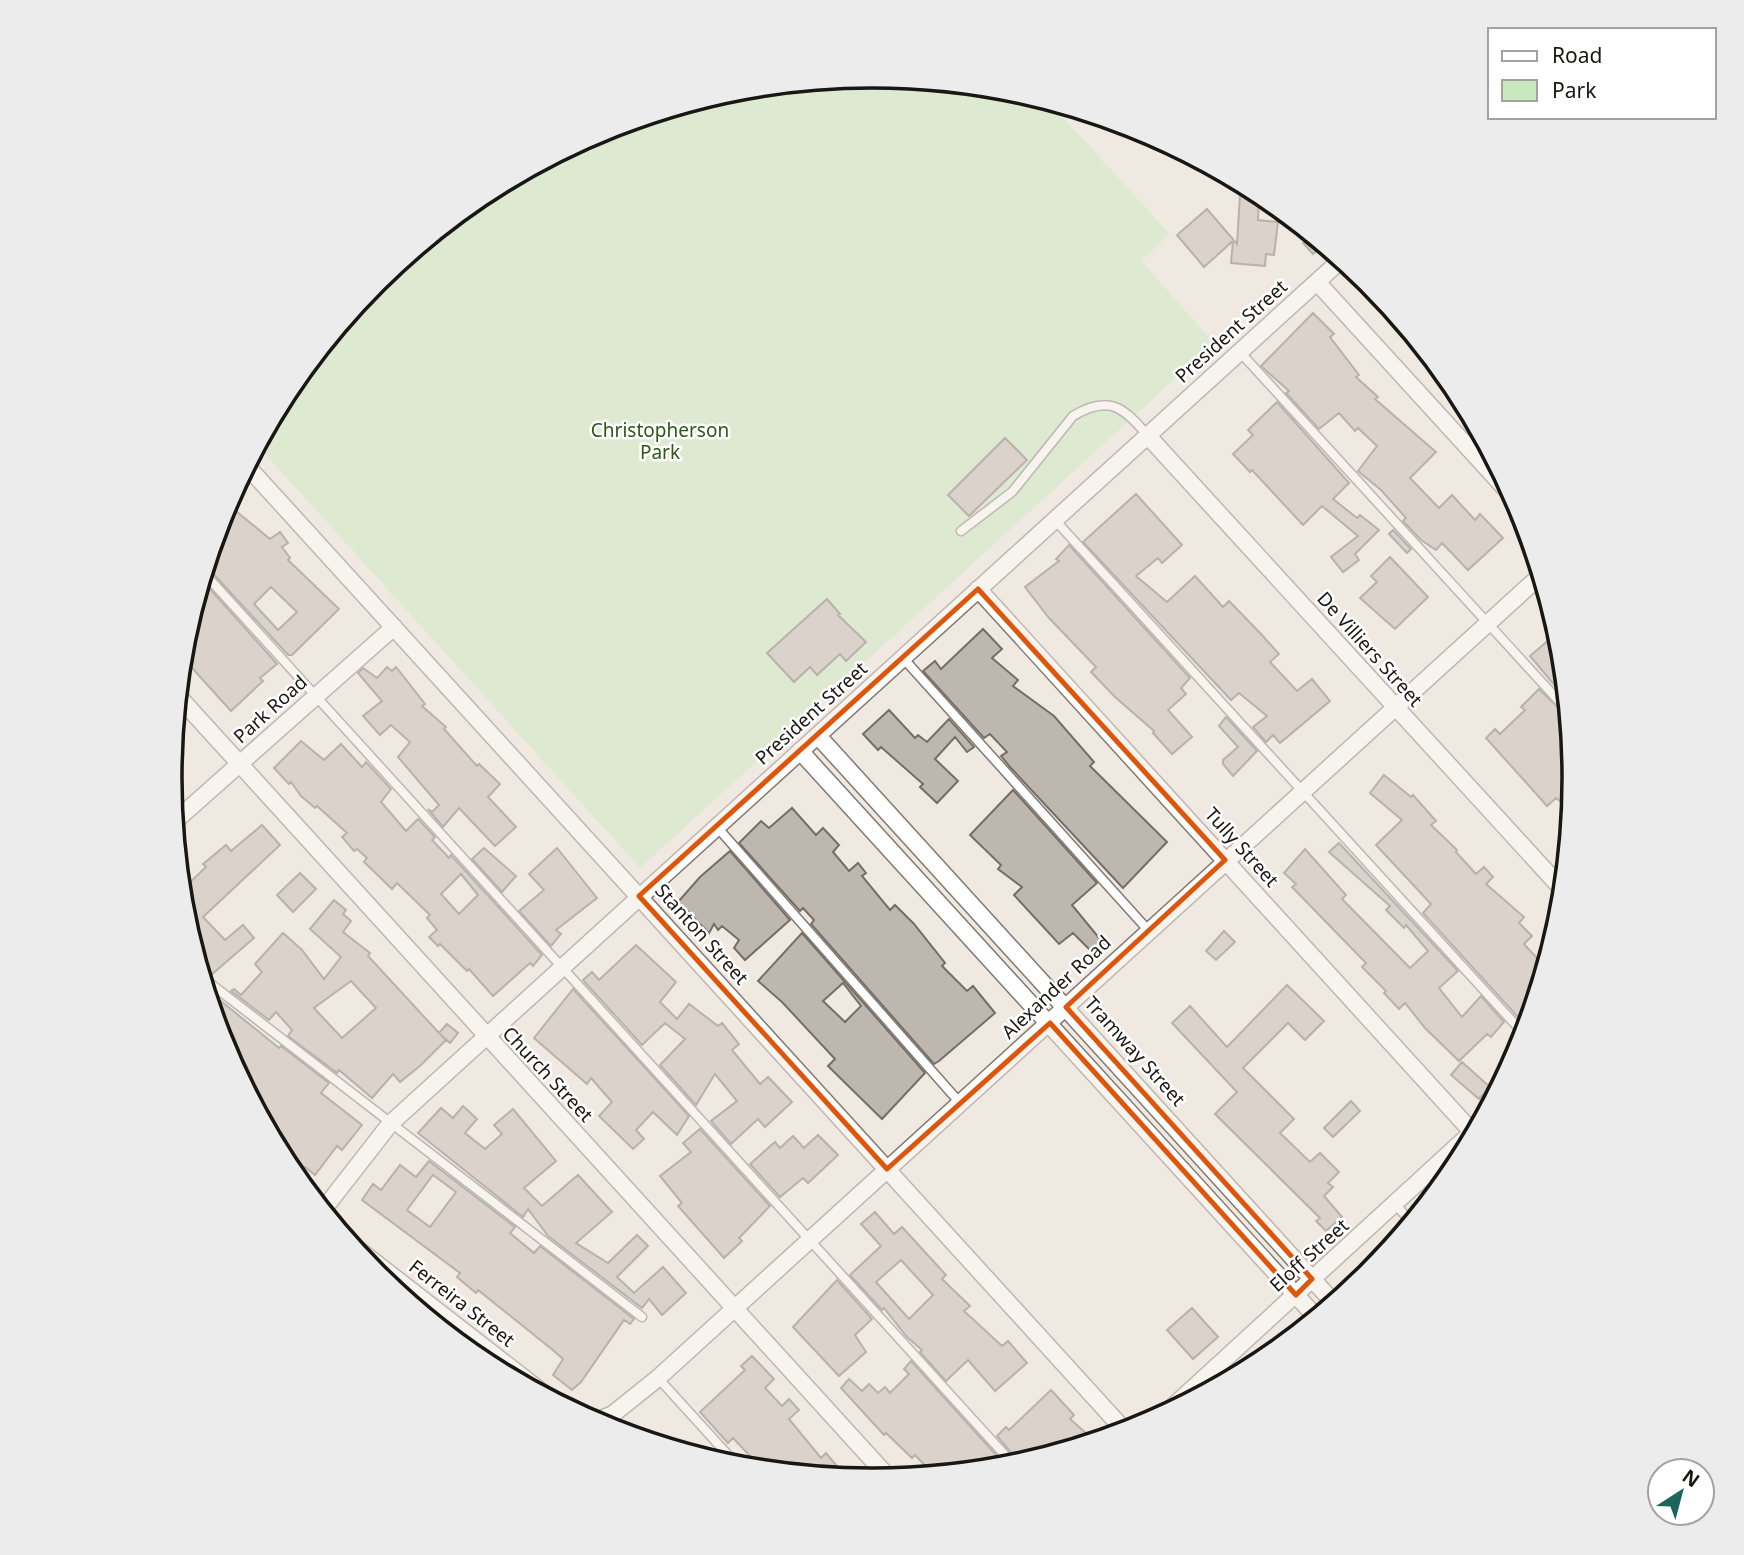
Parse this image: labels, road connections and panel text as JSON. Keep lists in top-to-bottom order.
{
  "streets": {
    "street": [
      "President Street",
      "De Villiers Street",
      "Park Road",
      "Tully Street",
      "Stanton Street",
      "Alexander Road",
      "Tramway Street",
      "Church Street",
      "Eloff Street"
    ]
  },
  "crossings": [
    ["President Street", "De Villiers Street"],
    ["President Street", "Tully Street"],
    ["President Street", "Stanton Street"],
    ["President Street", "Tramway Street"],
    ["President Street", "Church Street"],
    ["De Villiers Street", "Alexander Road"],
    ["Park Road", "Stanton Street"],
    ["Park Road", "Church Street"],
    ["Tully Street", "Alexander Road"],
    ["Stanton Street", "Alexander Road"],
    ["Alexander Road", "Tramway Street"],
    ["Alexander Road", "Church Street"],
    ["Tramway Street", "Eloff Street"]
  ],
  "parks": ["Christopherson Park"],
  "legend": ["Road", "Park"],
  "north": "top right"
}
